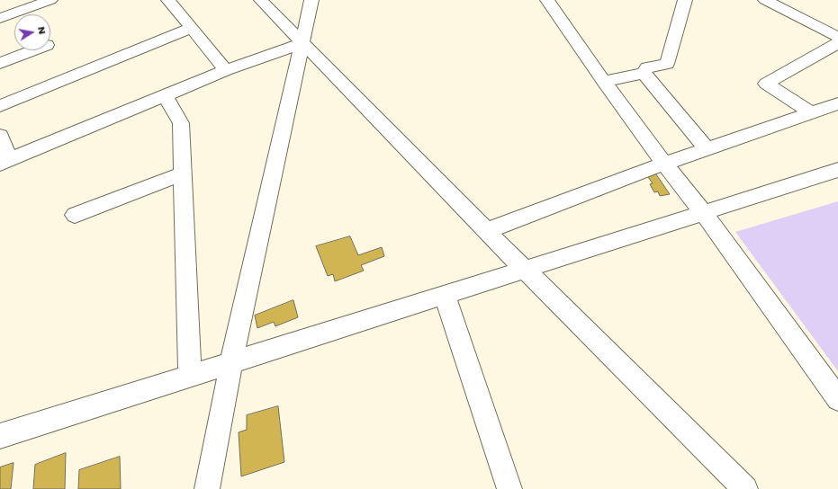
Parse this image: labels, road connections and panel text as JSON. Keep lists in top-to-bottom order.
{
  "north": "right"
}
